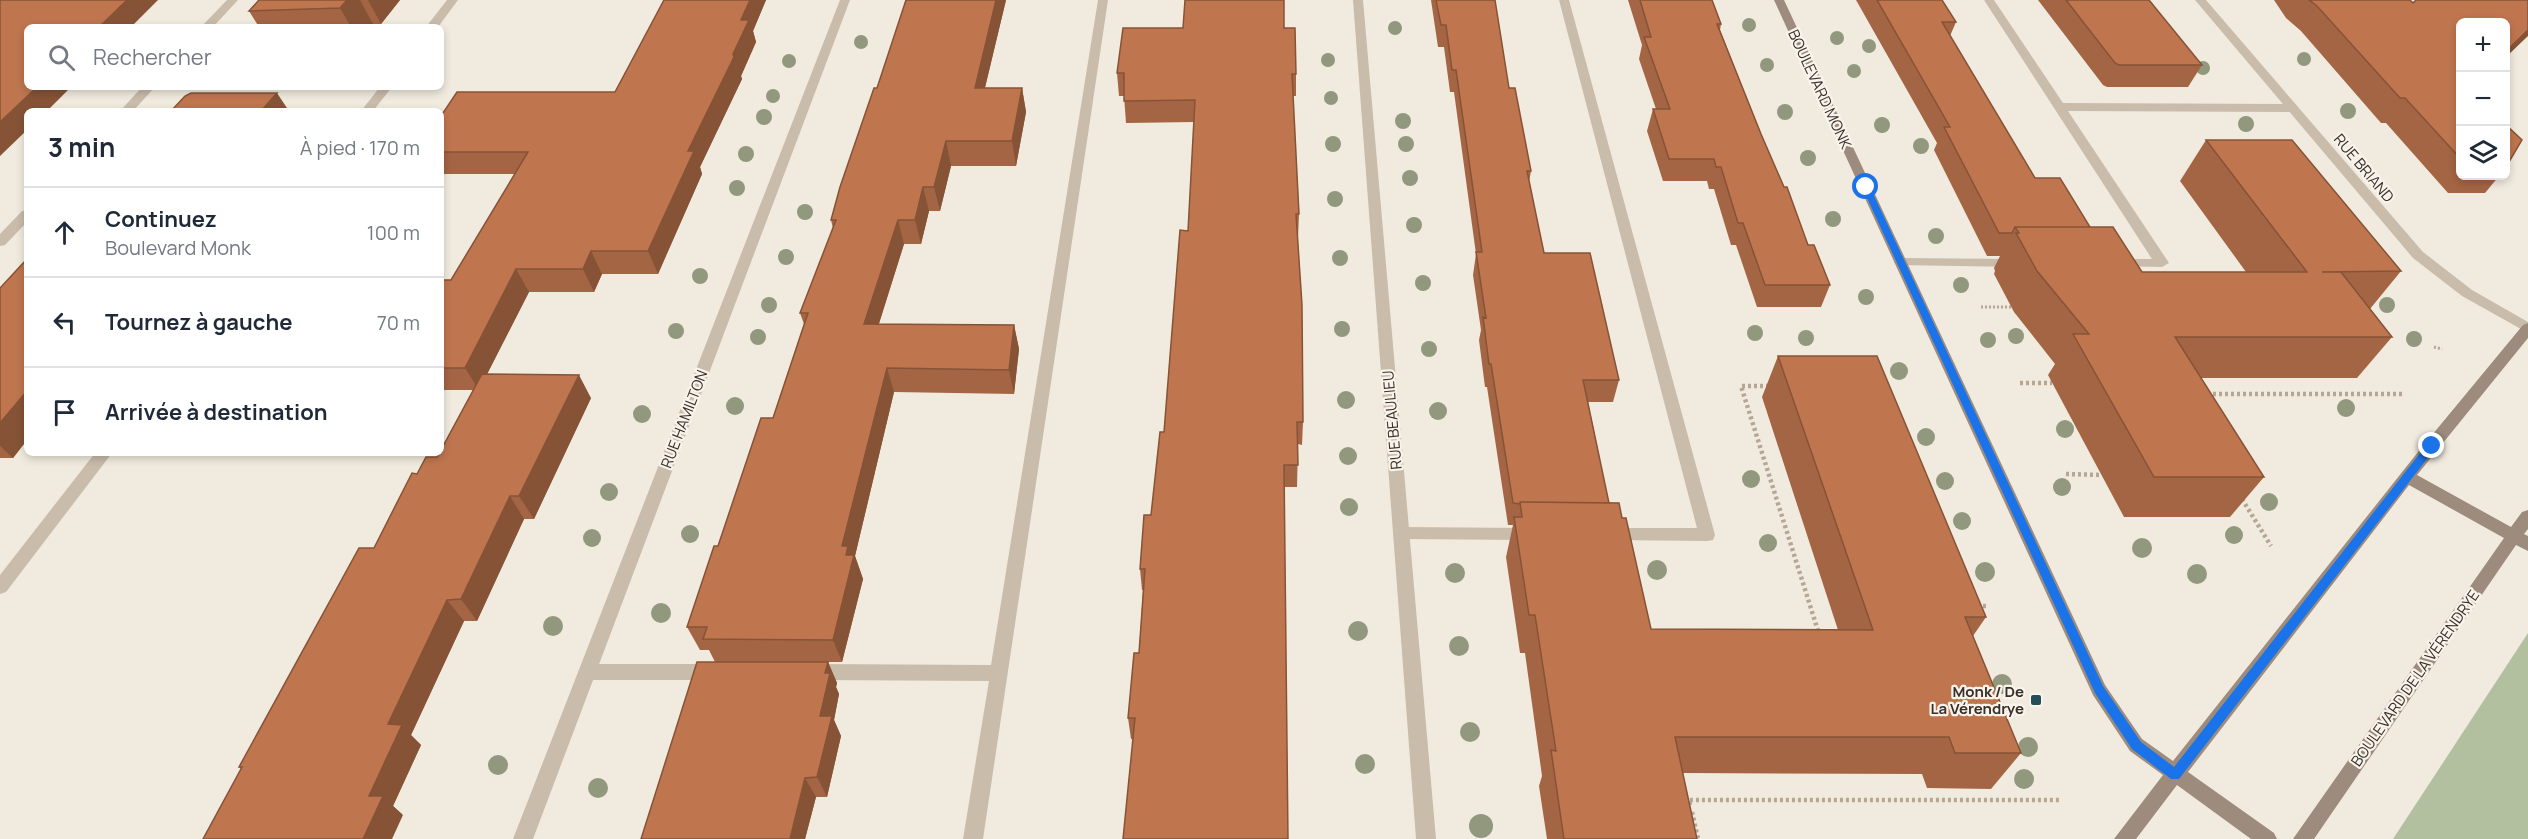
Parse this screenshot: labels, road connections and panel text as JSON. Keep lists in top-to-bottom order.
{
  "streets": {
    "main road": ["BOULEVARD MONK", "BOULEVARD DE LA VÉRENDRYE"],
    "street": ["RUE BRIAND", "RUE HAMILTON", "RUE BEAULIEU"]
  },
  "places": {
    "transit": ["Monk / De La Vérendrye"]
  },
  "page": {
    "map_buttons": ["+", "−"],
    "search": "Rechercher",
    "heading": ["3 min", "À pied · 170 m"],
    "list": [
      ["Continuez", "Boulevard Monk", "100 m"],
      ["Tournez à gauche", "70 m"],
      "Arrivée à destination"
    ]
  }
}
